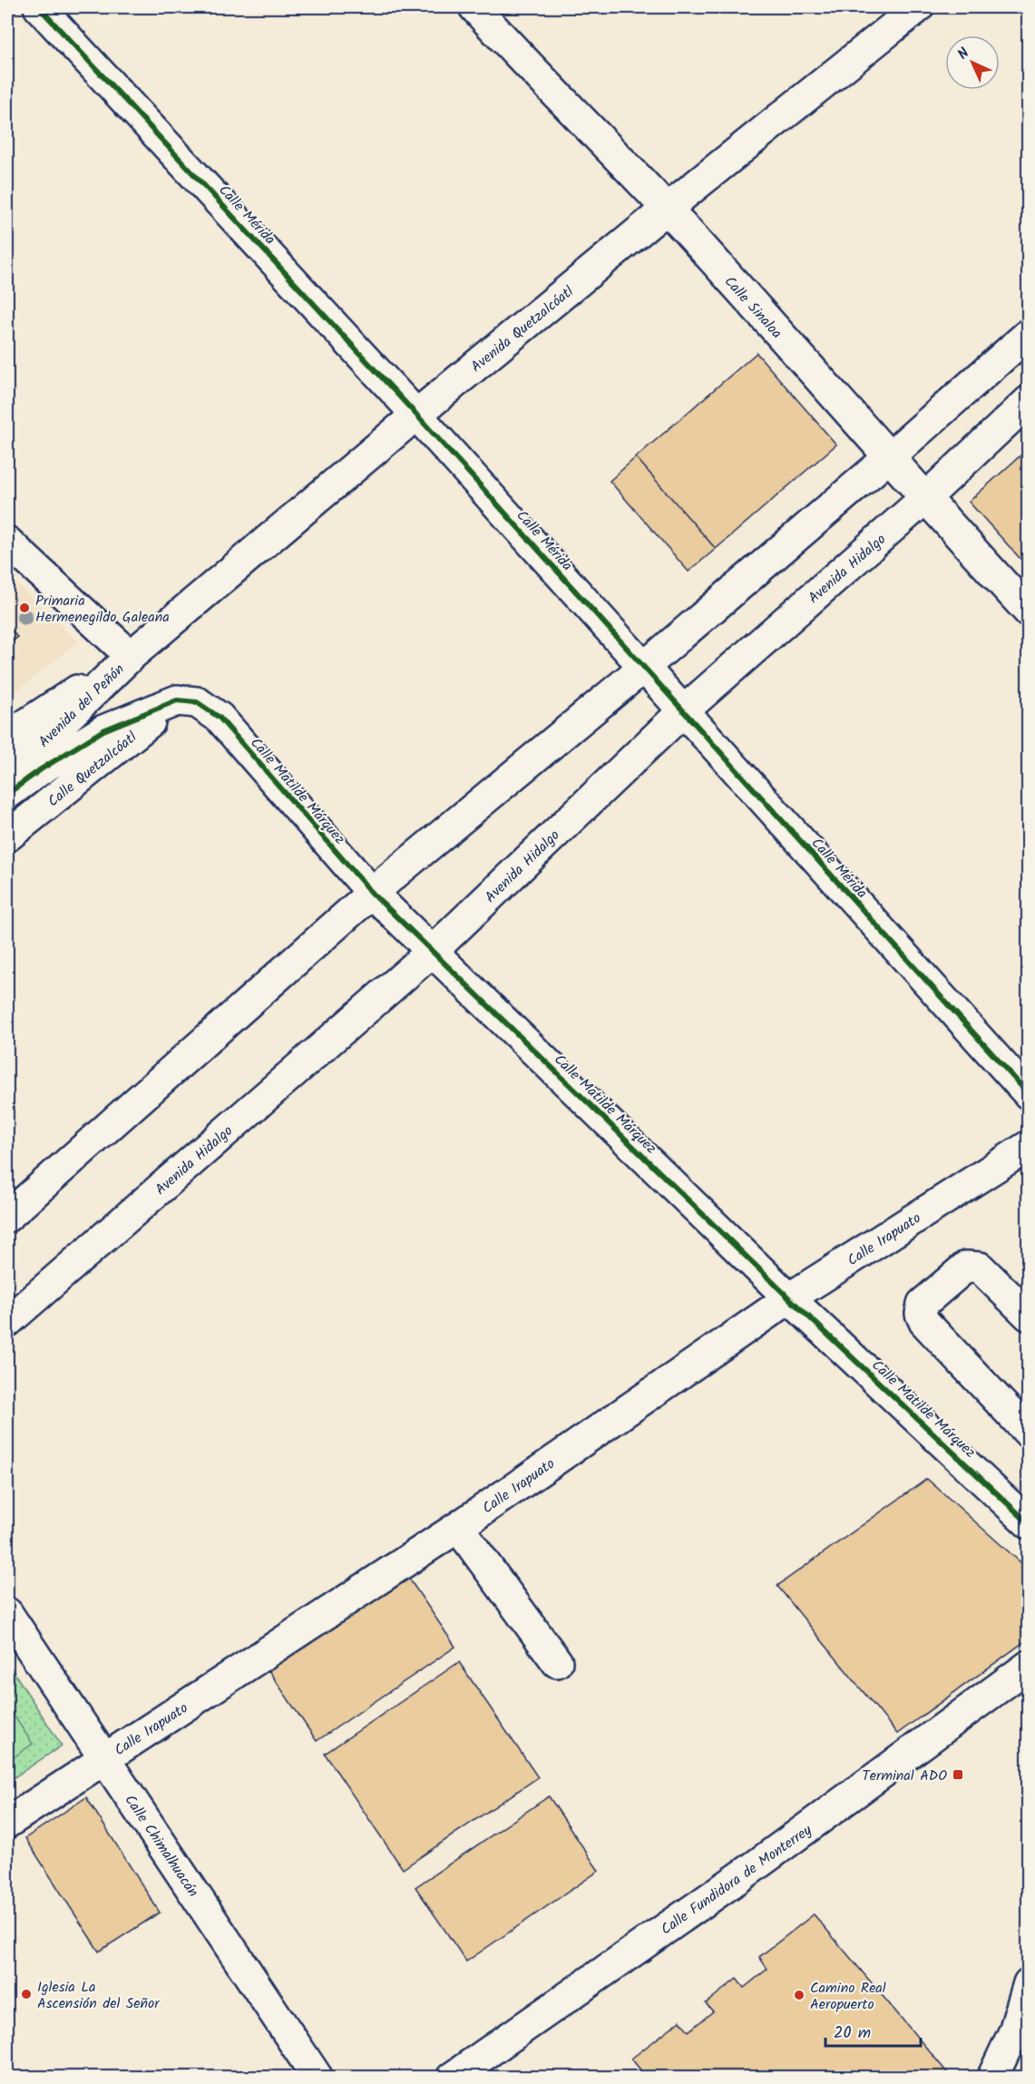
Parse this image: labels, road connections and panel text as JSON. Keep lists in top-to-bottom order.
{
  "streets": {
    "street": [
      "Calle Mérida",
      "Calle Sinaloa",
      "Avenida Quetzalcóatl",
      "Avenida Hidalgo",
      "Avenida del Peñón",
      "Calle Quetzalcóatl",
      "Calle Matilde Márquez",
      "Calle Irapuato",
      "Calle Chimalhuacán",
      "Calle Fundidora de Monterrey"
    ]
  },
  "crossings": [
    ["Calle Mérida", "Avenida Quetzalcóatl"],
    ["Calle Mérida", "Avenida Hidalgo"],
    ["Calle Sinaloa", "Avenida Quetzalcóatl"],
    ["Calle Sinaloa", "Avenida Hidalgo"],
    ["Avenida Quetzalcóatl", "Avenida del Peñón"],
    ["Avenida Hidalgo", "Calle Matilde Márquez"],
    ["Avenida del Peñón", "Calle Quetzalcóatl"],
    ["Avenida del Peñón", "Calle Matilde Márquez"],
    ["Calle Quetzalcóatl", "Calle Matilde Márquez"],
    ["Calle Matilde Márquez", "Calle Irapuato"],
    ["Calle Irapuato", "Calle Chimalhuacán"]
  ],
  "places": {
    "other": ["Primaria Hermenegildo Galeana", "Iglesia La Ascensión del Señor", "Camino Real Aeropuerto"],
    "transit": ["Terminal ADO"]
  },
  "scale_bar": "20 m",
  "north": "top left"
}
